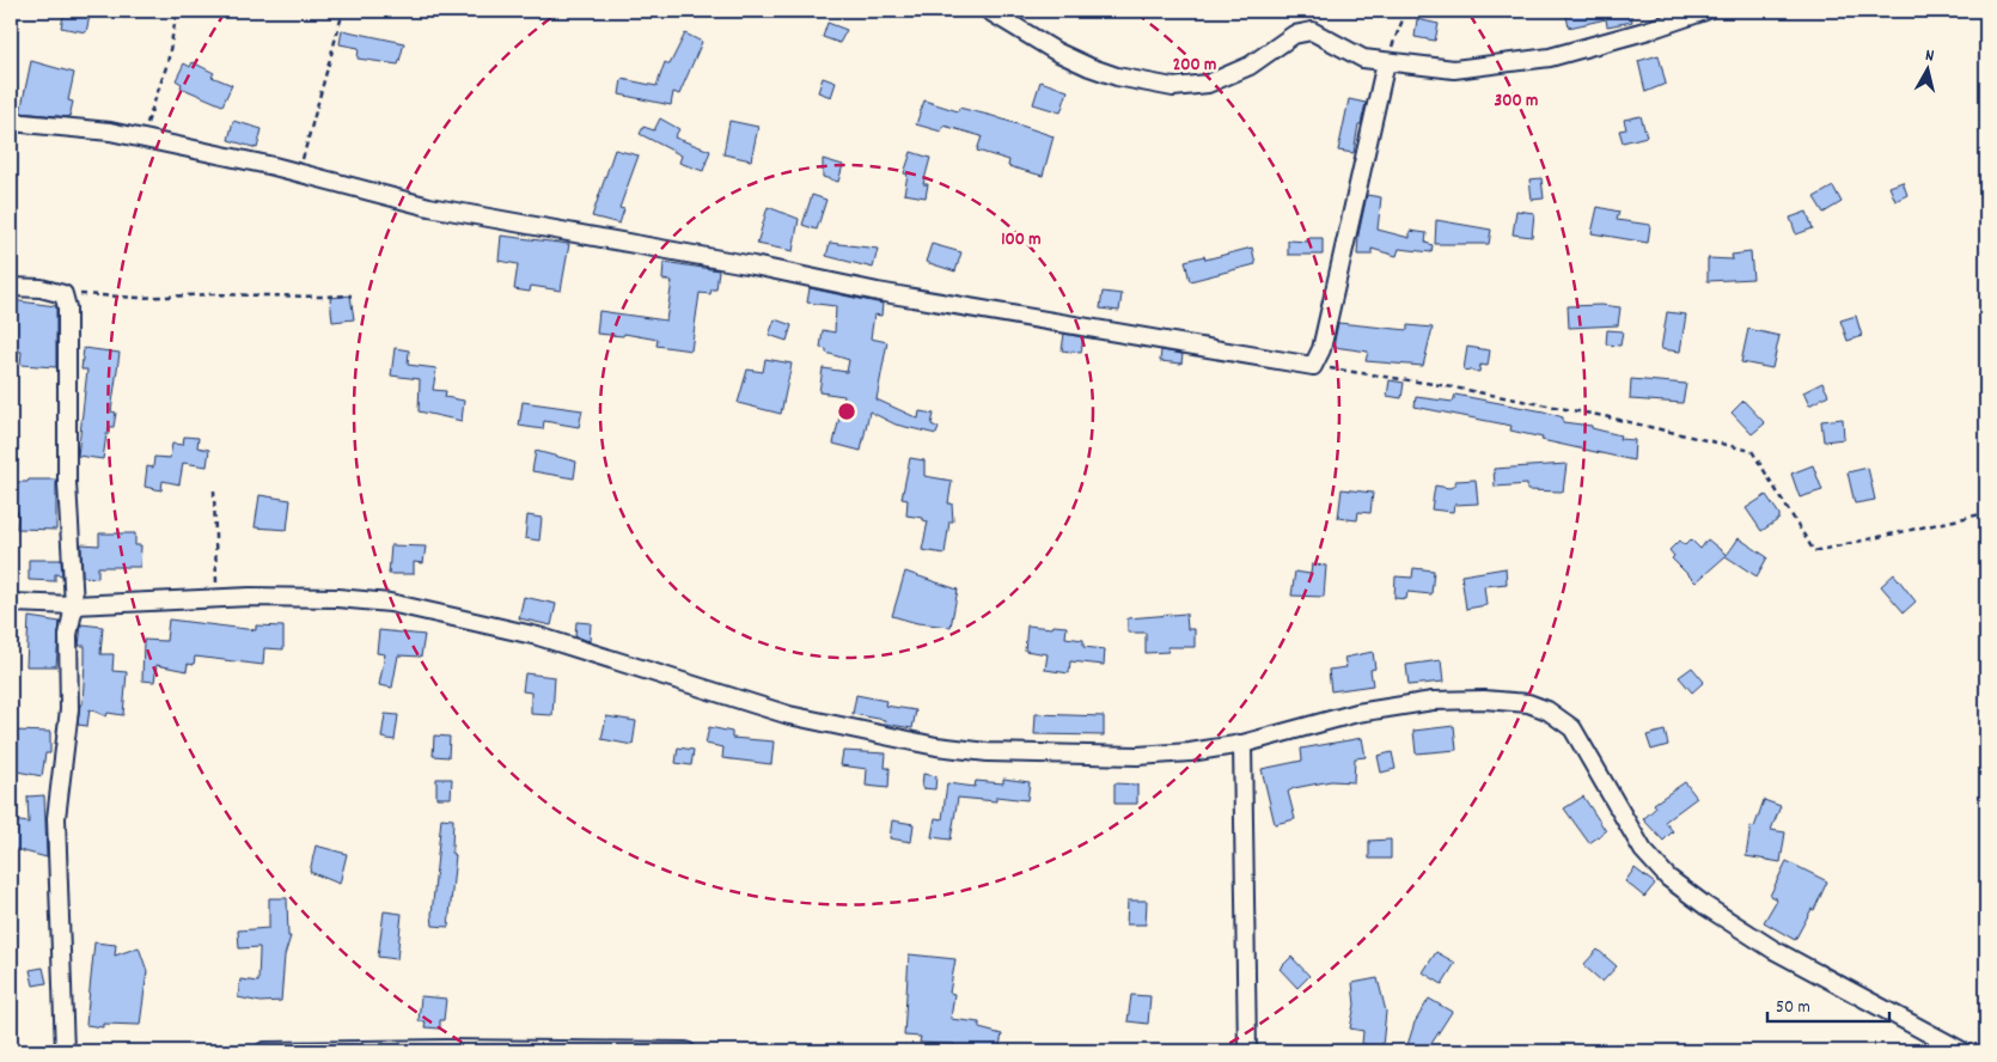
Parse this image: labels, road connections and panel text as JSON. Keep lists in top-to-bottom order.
{
  "scale_bar": "50 m",
  "north": "top",
  "rings": ["200 m", "300 m", "100 m"]
}
